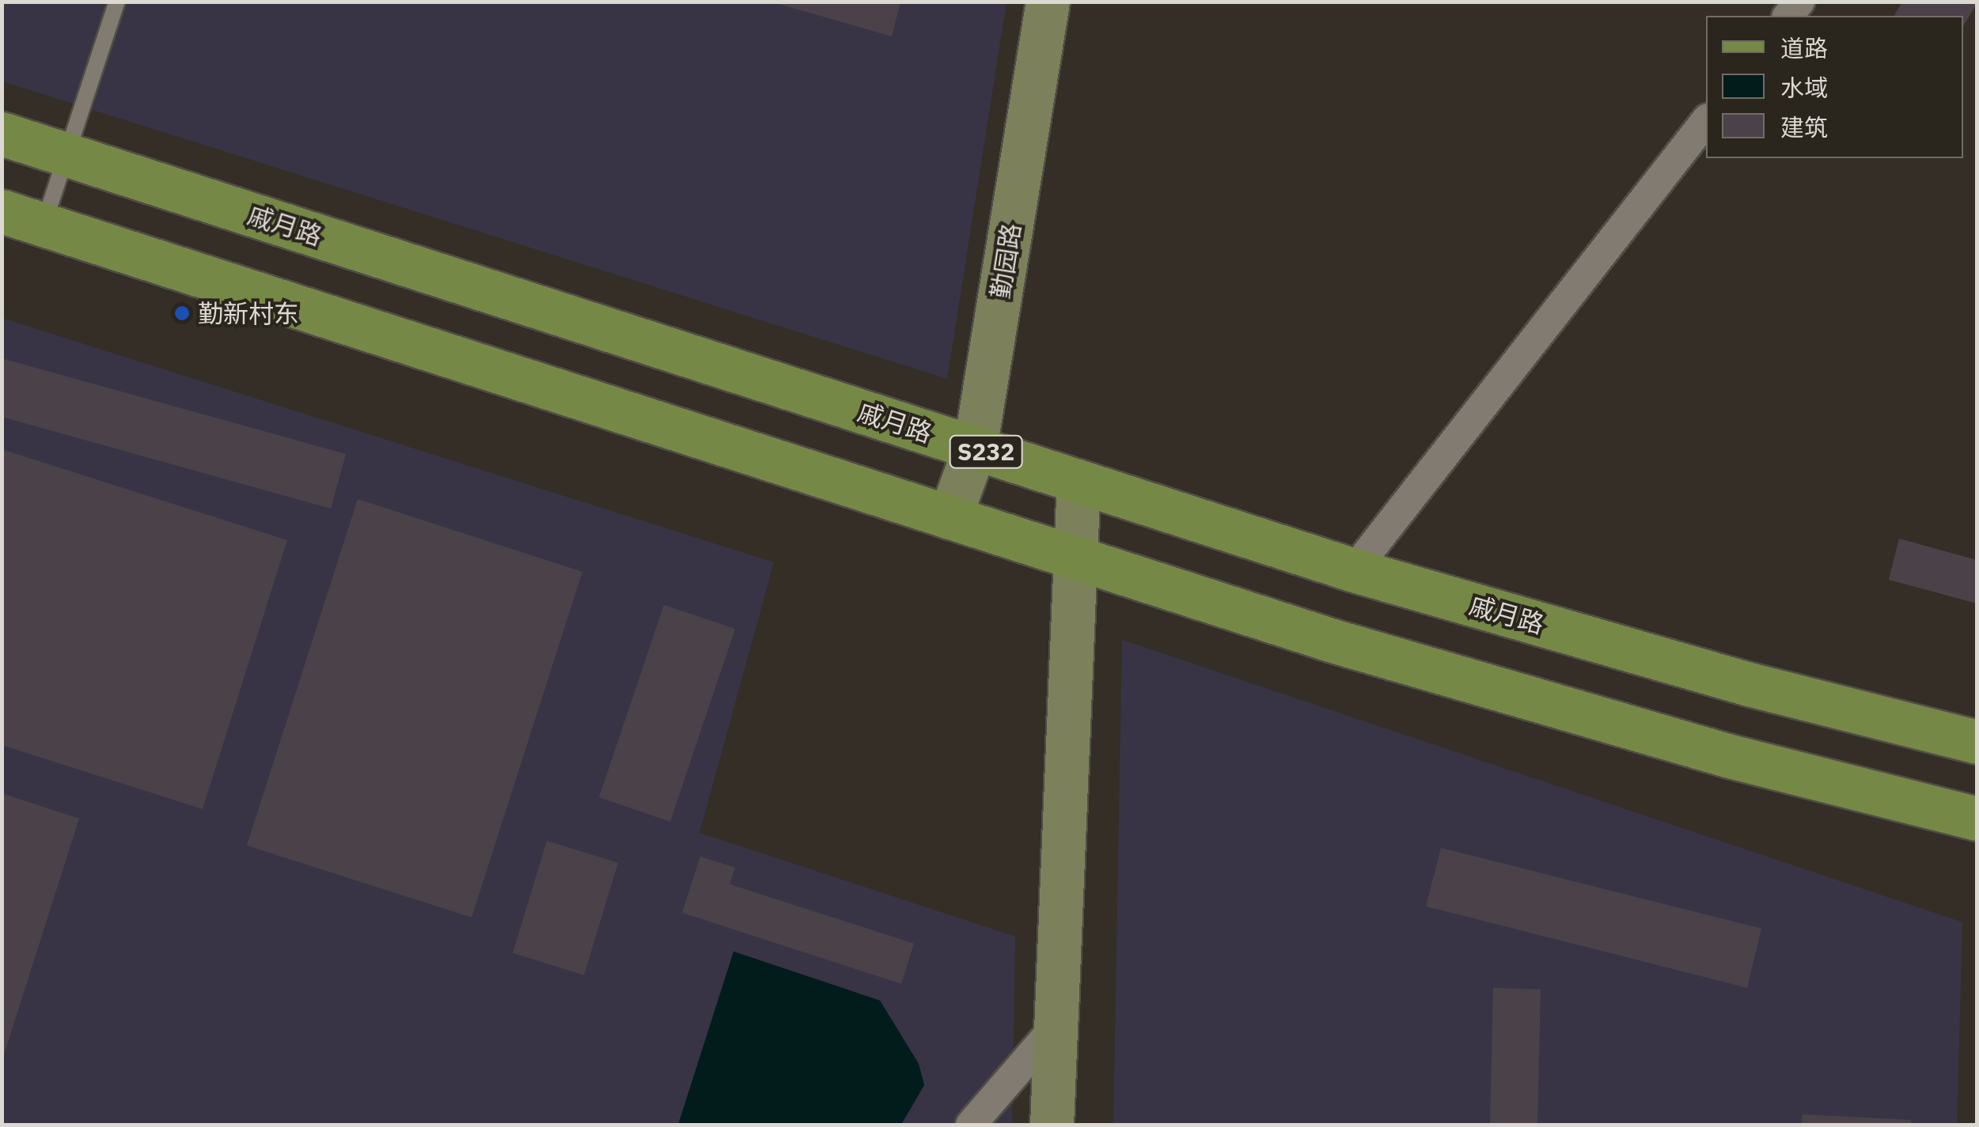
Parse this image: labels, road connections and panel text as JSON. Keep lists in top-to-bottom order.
{
  "streets": {
    "main road": ["戚月路", "S232"],
    "street": ["勤园路"]
  },
  "crossings": [
    ["戚月路", "勤园路"]
  ],
  "places": ["勤新村东"],
  "legend": ["道路", "水域", "建筑"]
}
